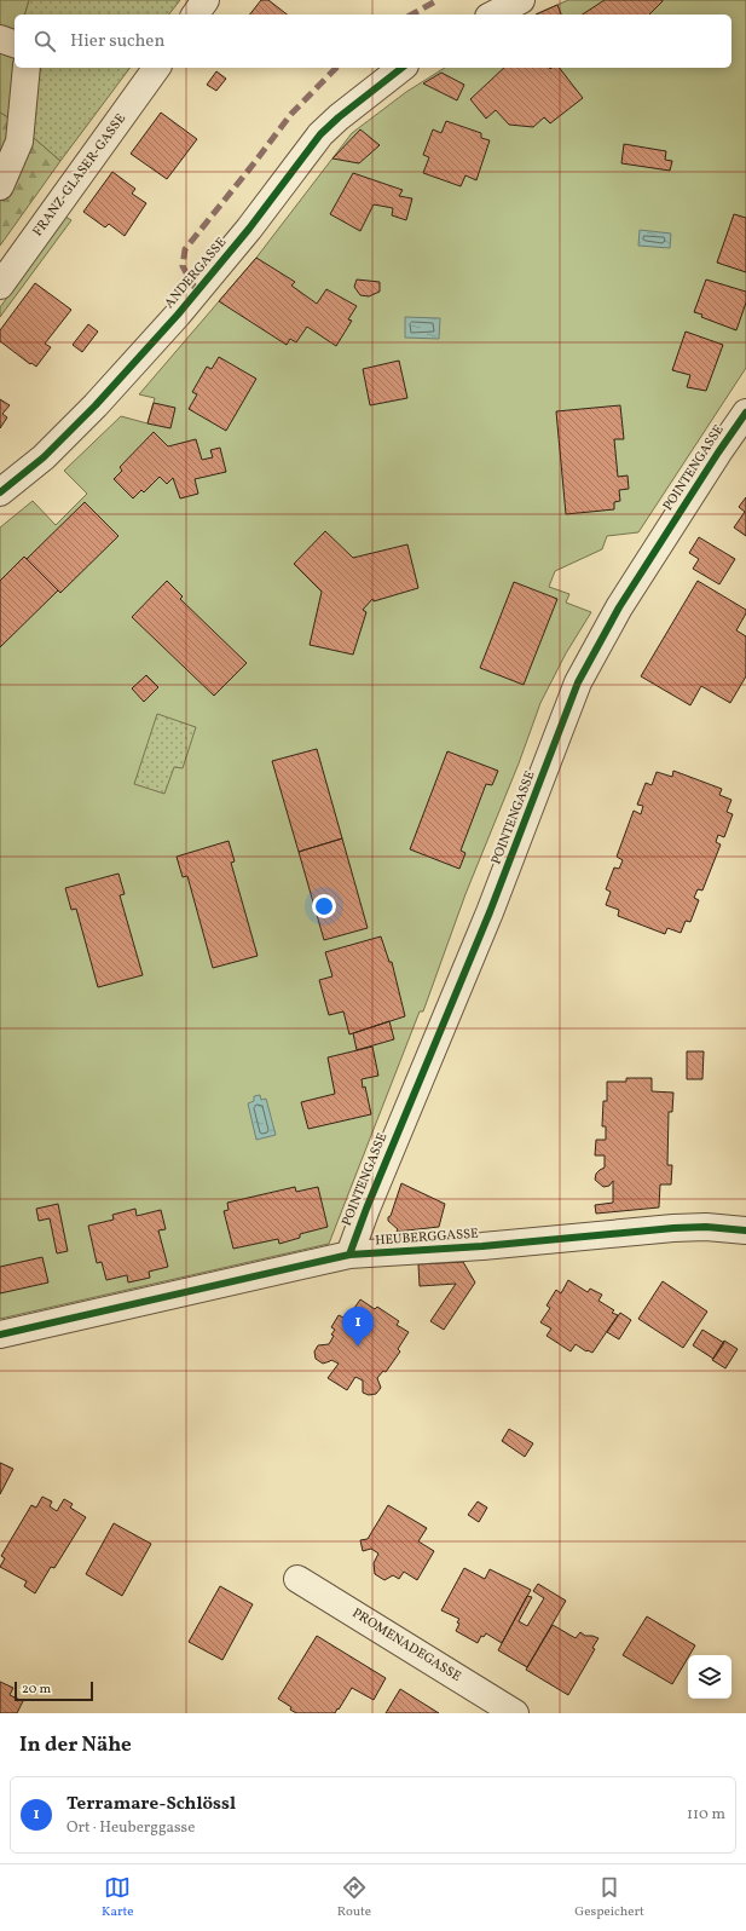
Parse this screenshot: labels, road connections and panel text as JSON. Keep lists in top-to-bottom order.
{
  "streets": {
    "street": [
      "FRANZ-GLASER-GASSE",
      "ANDERGASSE",
      "POINTENGASSE",
      "HEUBERGGASSE",
      "PROMENADEGASSE"
    ]
  },
  "crossings": [
    ["POINTENGASSE", "HEUBERGGASSE"]
  ],
  "scale_bar": "20 m",
  "page": {
    "search": "Hier suchen",
    "pins": "1",
    "scale": "20 m",
    "heading": "In der Nähe",
    "list": [
      {
        "mark": "1",
        "name": "Terramare-Schlössl",
        "note": "Ort · Heuberggasse",
        "value": "110 m"
      }
    ],
    "nav": ["Karte", "Route", "Gespeichert"]
  }
}
